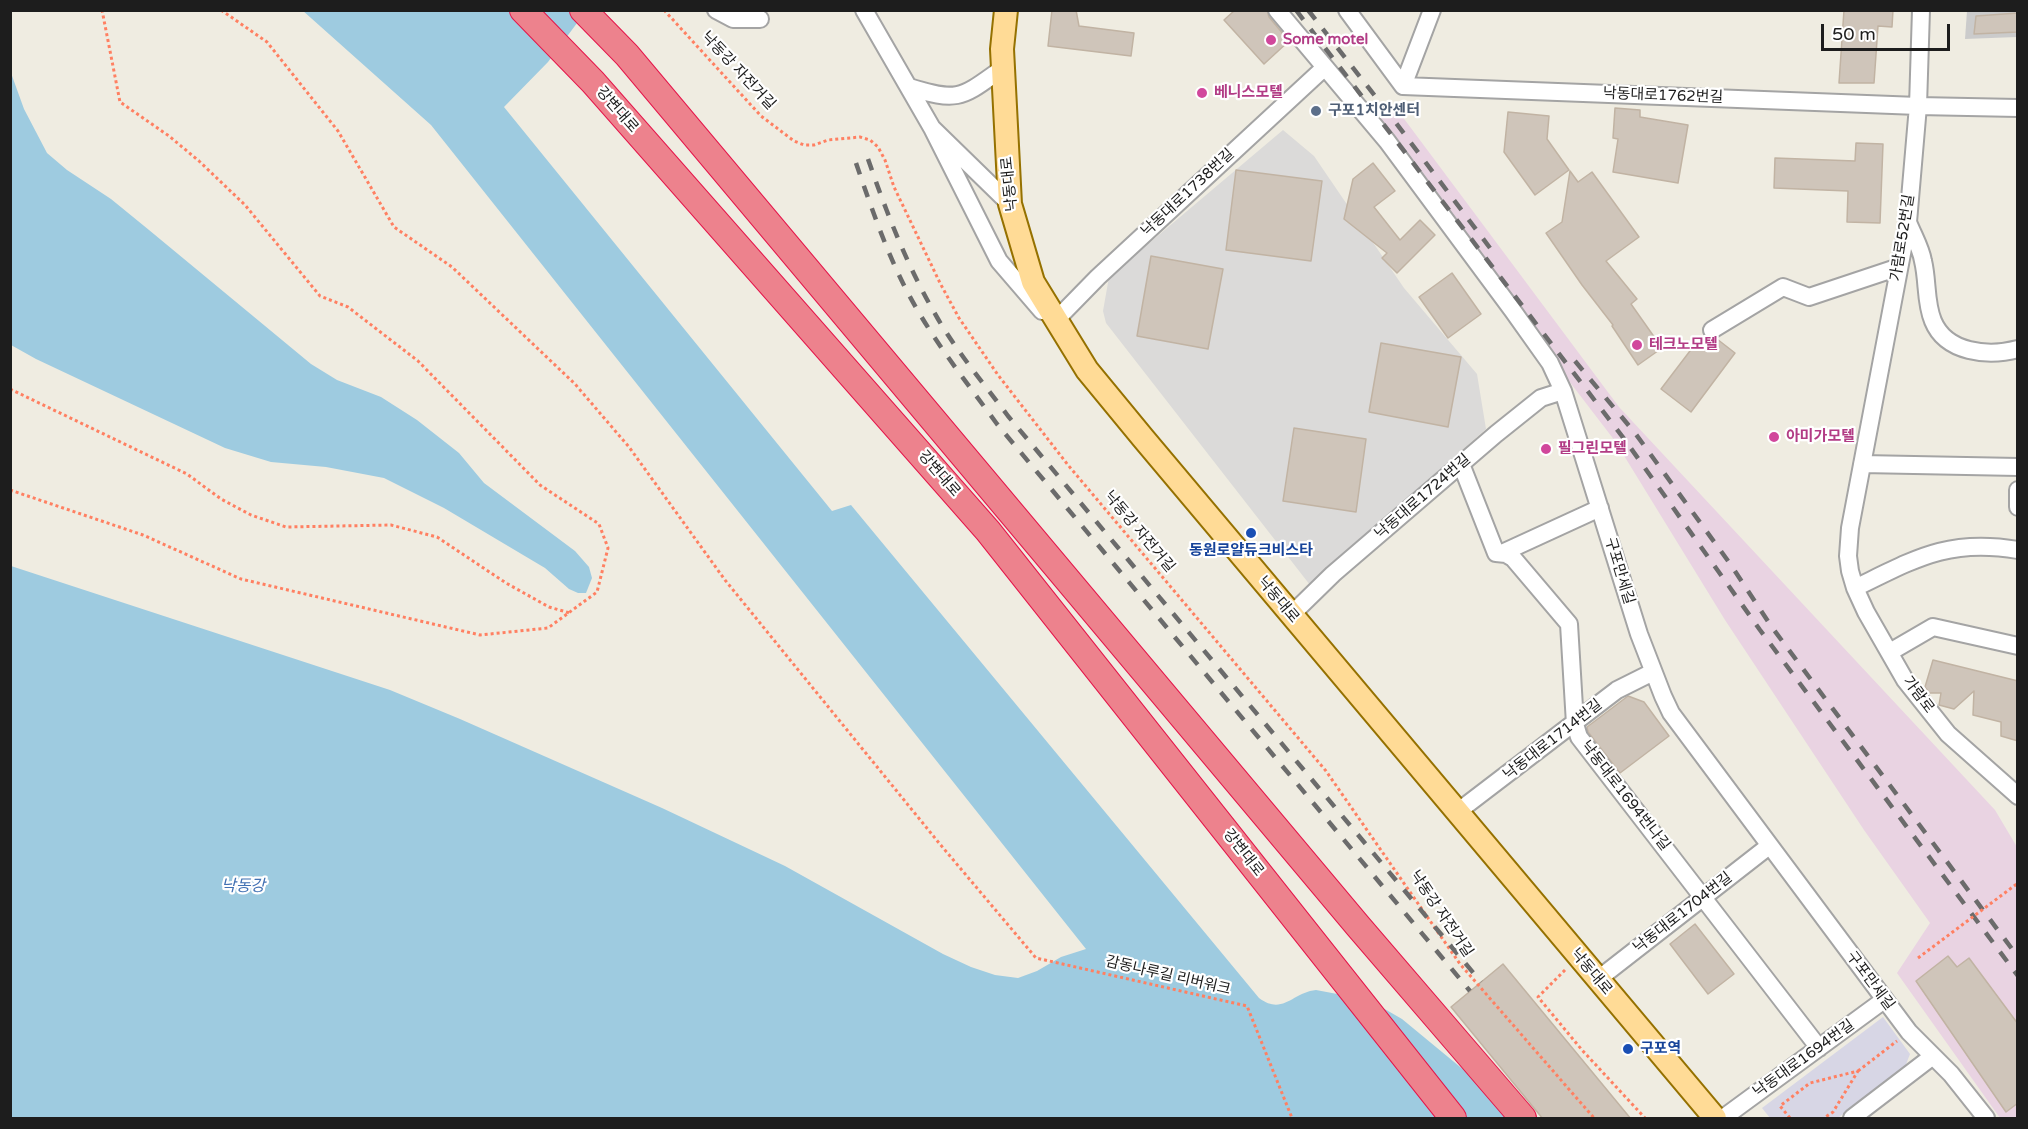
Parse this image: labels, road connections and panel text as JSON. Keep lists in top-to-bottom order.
{
  "streets": {
    "highway": ["강변대로"],
    "main road": ["낙동대로"],
    "street": [
      "낙동대로1762번길",
      "낙동대로1738번길",
      "가람로52번길",
      "낙동대로1724번길",
      "구포만세길",
      "가람로",
      "낙동대로1714번길",
      "낙동대로1694번나길",
      "낙동대로1704번길",
      "낙동대로1694번길"
    ],
    "path": ["낙동강 자전거길", "감동나루길 리버워크"]
  },
  "crossings": [
    ["낙동대로1762번길", "가람로52번길"],
    ["낙동대로", "낙동대로1738번길"],
    ["낙동대로", "낙동대로1724번길"],
    ["낙동대로", "낙동대로1714번길"],
    ["낙동대로", "낙동대로1704번길"],
    ["낙동대로1738번길", "구포만세길"],
    ["가람로52번길", "가람로"],
    ["낙동대로1724번길", "구포만세길"],
    ["낙동대로1724번길", "낙동대로1694번나길"],
    ["구포만세길", "낙동대로1714번길"],
    ["구포만세길", "낙동대로1704번길"],
    ["구포만세길", "낙동대로1694번길"],
    ["낙동대로1714번길", "낙동대로1694번나길"],
    ["낙동대로1694번나길", "낙동대로1704번길"],
    ["낙동대로1694번나길", "낙동대로1694번길"]
  ],
  "water": ["낙동강"],
  "places": [
    "Some motel",
    "베니스모텔",
    "구포1치안센터",
    "테크노모텔",
    "아미가모텔",
    "필그린모텔",
    "동원로얄듀크비스타",
    "구포역"
  ],
  "scale_bar": "50 m"
}
